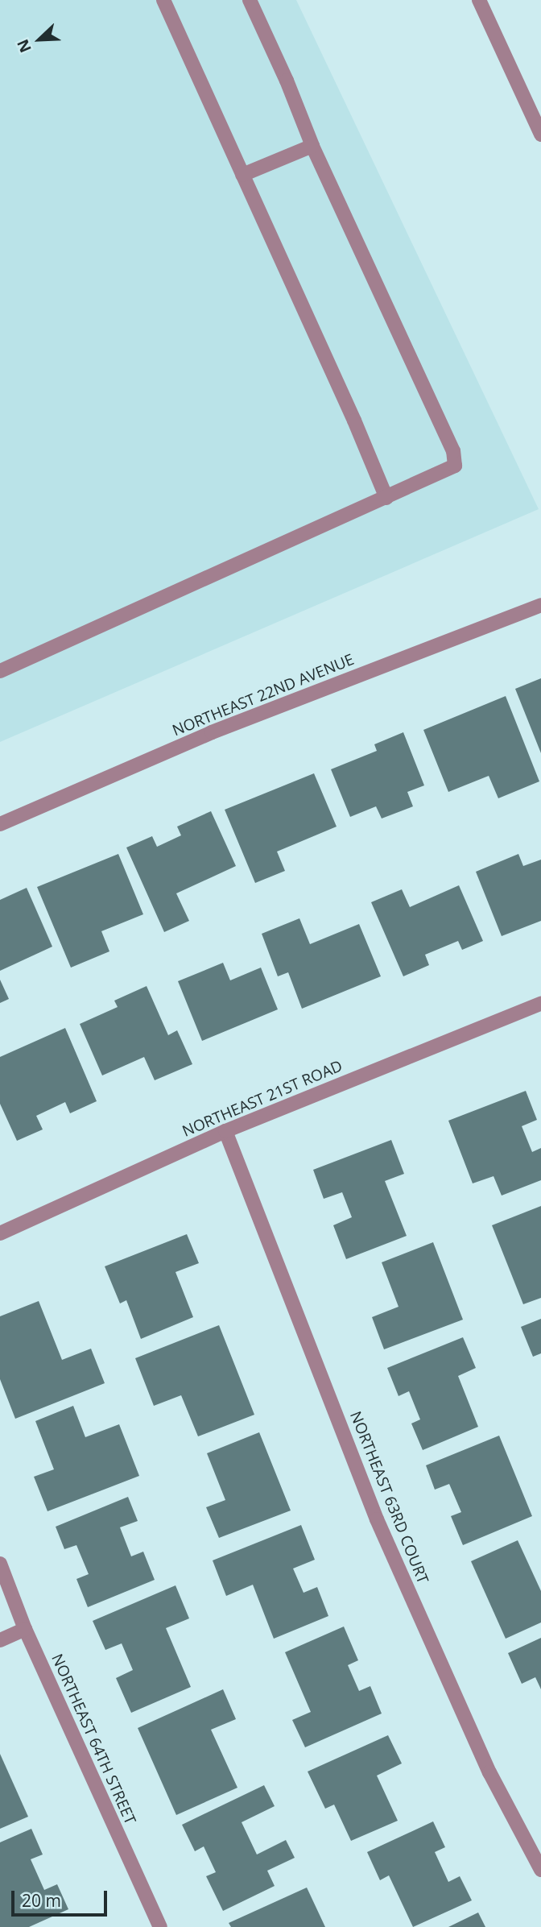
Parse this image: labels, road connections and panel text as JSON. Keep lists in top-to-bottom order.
{
  "streets": {
    "street": [
      "NORTHEAST 22ND AVENUE",
      "NORTHEAST 21ST ROAD",
      "NORTHEAST 63RD COURT",
      "NORTHEAST 64TH STREET"
    ]
  },
  "crossings": [
    ["NORTHEAST 21ST ROAD", "NORTHEAST 63RD COURT"]
  ],
  "scale_bar": "20 m",
  "north": "bottom left"
}
